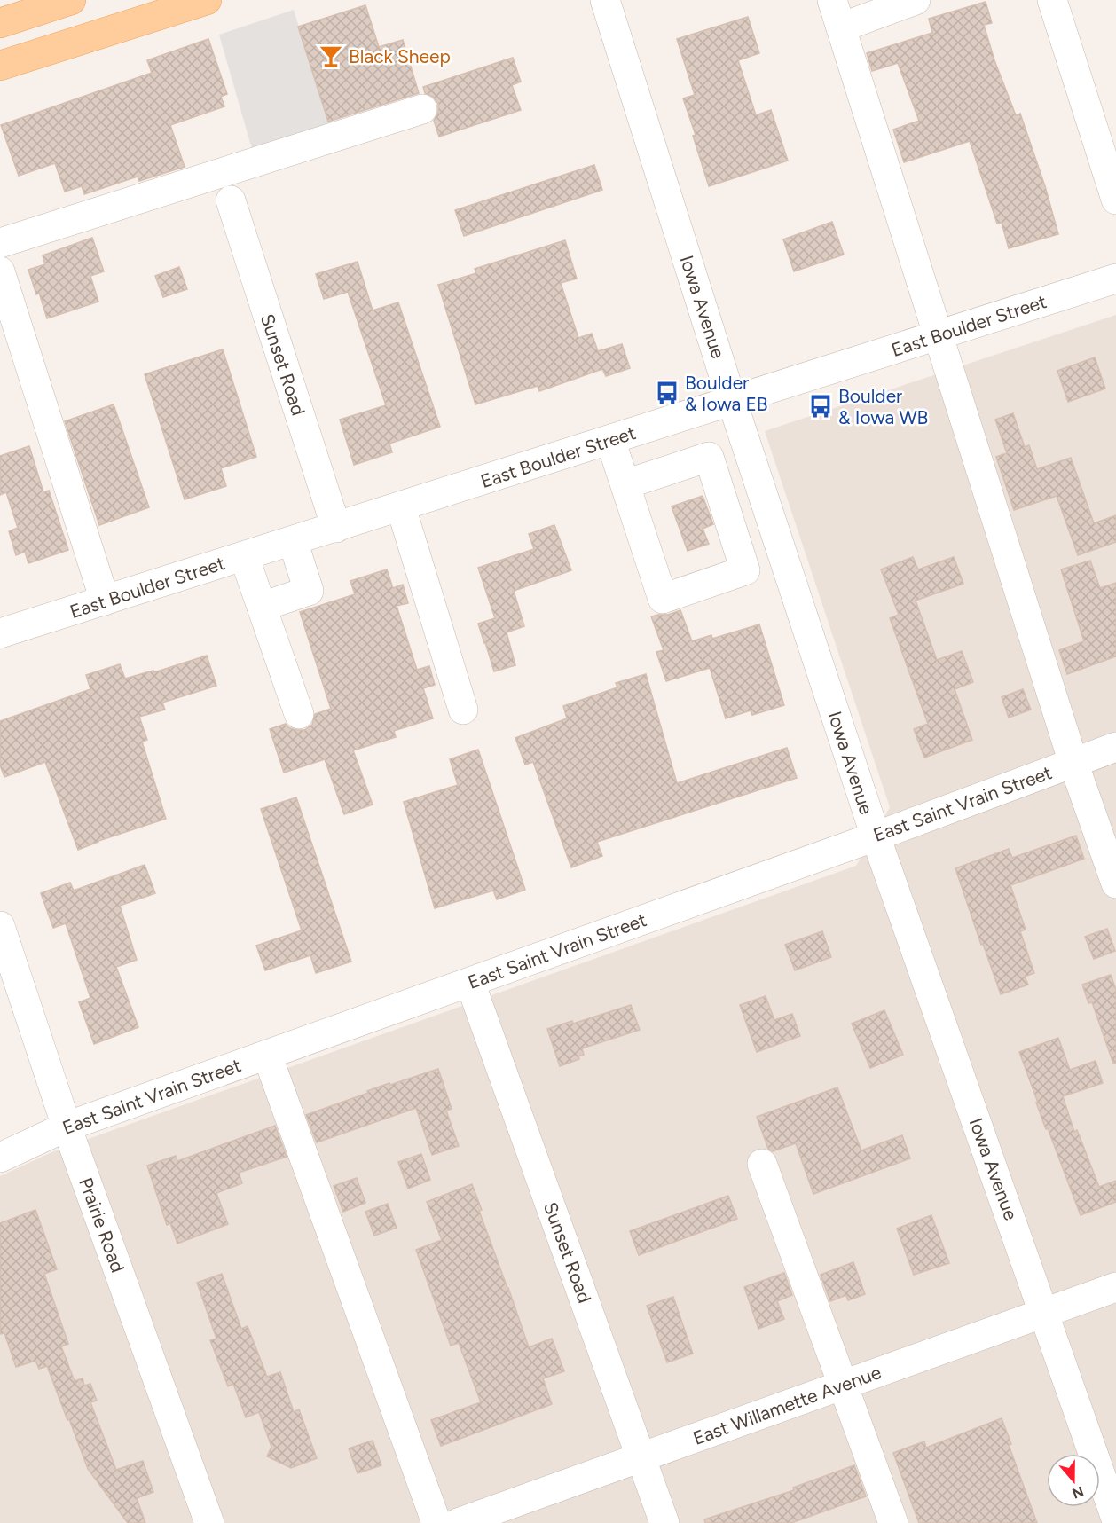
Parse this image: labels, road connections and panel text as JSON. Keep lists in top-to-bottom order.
{
  "streets": {
    "street": [
      "Iowa Avenue",
      "East Boulder Street",
      "Sunset Road",
      "East Saint Vrain Street",
      "Prairie Road",
      "East Willamette Avenue"
    ]
  },
  "crossings": [
    ["Iowa Avenue", "East Boulder Street"],
    ["Iowa Avenue", "East Saint Vrain Street"],
    ["Iowa Avenue", "East Willamette Avenue"],
    ["East Boulder Street", "Sunset Road"],
    ["Sunset Road", "East Saint Vrain Street"],
    ["Sunset Road", "East Willamette Avenue"],
    ["East Saint Vrain Street", "Prairie Road"]
  ],
  "places": {
    "bar": ["Black Sheep"],
    "bus stop": ["Boulder & Iowa EB", "Boulder & Iowa WB"]
  },
  "north": "bottom"
}
